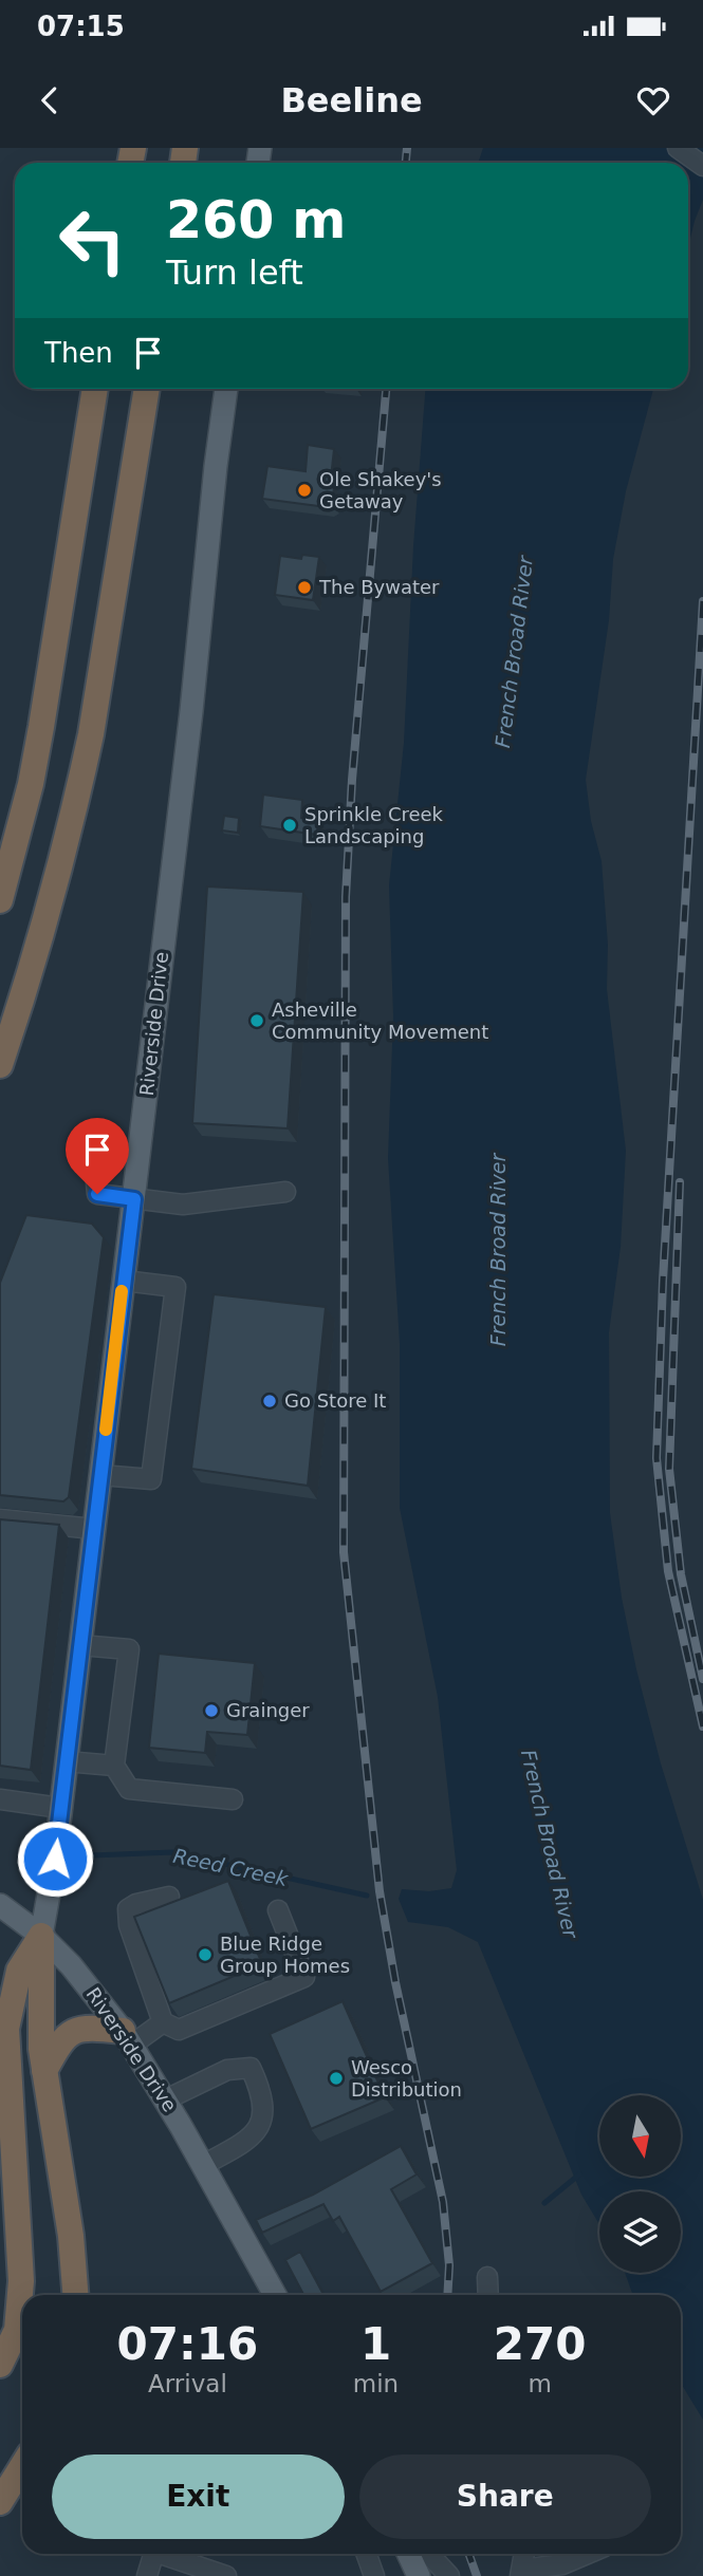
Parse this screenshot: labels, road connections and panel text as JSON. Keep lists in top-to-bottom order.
{
  "streets": {
    "main road": ["Riverside Drive"]
  },
  "water": ["French Broad River", "Reed Creek"],
  "places": [
    "Ole Shakey's Getaway",
    "The Bywater",
    "Sprinkle Creek Landscaping",
    "Asheville Community Movement",
    "Go Store It",
    "Grainger",
    "Blue Ridge Group Homes",
    "Wesco Distribution"
  ],
  "north": "bottom",
  "page": {
    "status": "07:15",
    "header": "Beeline",
    "turn": ["260 m", "Turn left"],
    "then": "Then",
    "eta": [
      "07:16",
      "Arrival",
      "1",
      "min",
      "270",
      "m"
    ],
    "buttons": ["Exit", "Share"]
  }
}
